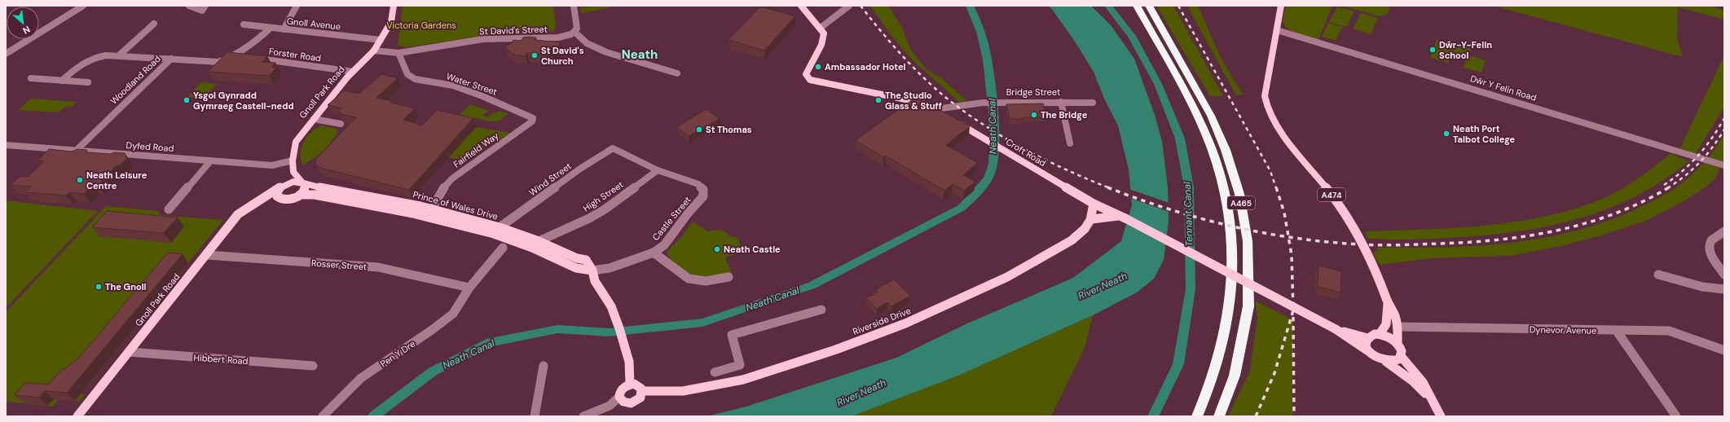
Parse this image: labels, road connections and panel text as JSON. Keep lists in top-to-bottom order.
{
  "streets": {
    "highway": ["A465"],
    "main road": [
      "Gnoll Park Road",
      "Croft Road",
      "A474",
      "Prince of Wales Drive",
      "Riverside Drive"
    ],
    "street": [
      "Gnoll Avenue",
      "St David's Street",
      "Forster Road",
      "Woodland Road",
      "Water Street",
      "Dŵr Y Felin Road",
      "Bridge Street",
      "Dyfed Road",
      "Fairfield Way",
      "Wind Street",
      "High Street",
      "Castle Street",
      "Rosser Street",
      "Dynevor Avenue",
      "Pen Y Dre",
      "Hibbert Road"
    ]
  },
  "crossings": [
    ["Gnoll Avenue", "Woodland Road"],
    ["St David's Street", "Water Street"],
    ["St David's Street", "Gnoll Park Road"],
    ["Forster Road", "Woodland Road"],
    ["Forster Road", "Gnoll Park Road"],
    ["Woodland Road", "Dyfed Road"],
    ["Water Street", "Fairfield Way"],
    ["Dŵr Y Felin Road", "A474"],
    ["Gnoll Park Road", "Dyfed Road"],
    ["Gnoll Park Road", "Prince of Wales Drive"],
    ["Gnoll Park Road", "Rosser Street"],
    ["Gnoll Park Road", "Hibbert Road"],
    ["Wind Street", "High Street"],
    ["Wind Street", "Prince of Wales Drive"],
    ["Wind Street", "Castle Street"],
    ["A474", "Dynevor Avenue"],
    ["High Street", "Prince of Wales Drive"],
    ["High Street", "Castle Street"],
    ["Prince of Wales Drive", "Castle Street"],
    ["Prince of Wales Drive", "Riverside Drive"],
    ["Rosser Street", "Pen Y Dre"]
  ],
  "districts": ["Neath"],
  "water": ["Neath Canal", "Tennant Canal", "River Neath"],
  "parks": ["Victoria Gardens"],
  "places": [
    "Dŵr-Y-Felin School",
    "St David's Church",
    "Ambassador Hotel",
    "Ysgol Gynradd Gymraeg Castell-nedd",
    "The Studio Glass & Stuff",
    "The Bridge",
    "St Thomas",
    "Neath Port Talbot College",
    "Neath Leisure Centre",
    "Neath Castle",
    "The Gnoll"
  ],
  "north": "bottom right"
}
